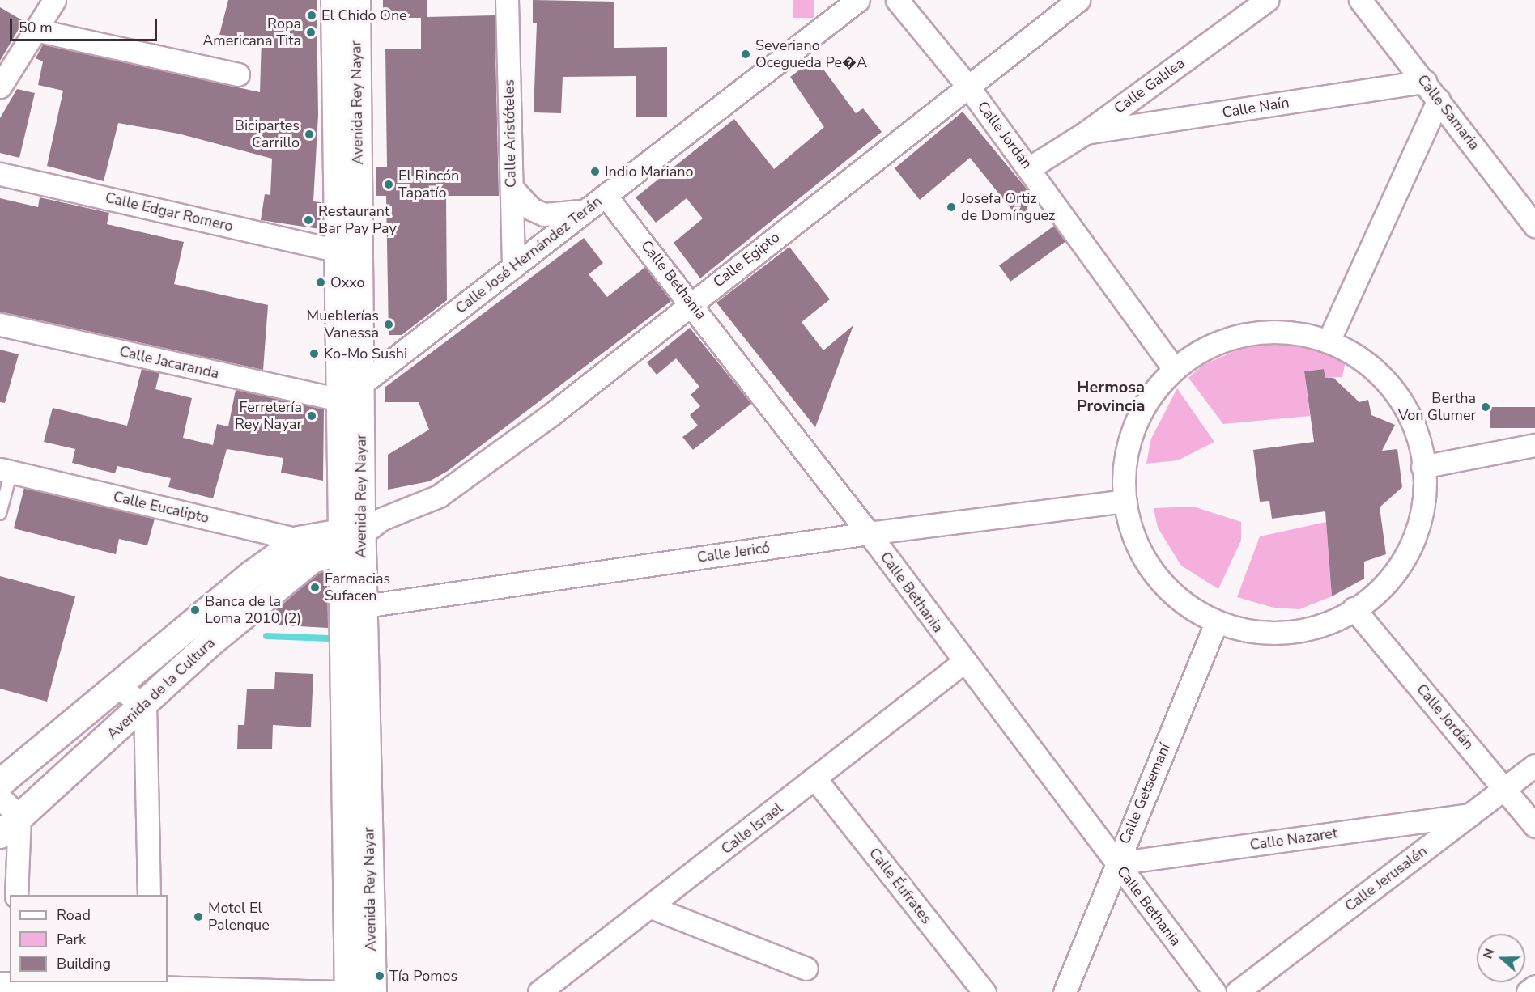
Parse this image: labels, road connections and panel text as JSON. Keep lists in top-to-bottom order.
{
  "streets": {
    "main road": ["Avenida Rey Nayar", "Avenida de la Cultura"],
    "street": [
      "Calle Galilea",
      "Calle Naín",
      "Calle Samaria",
      "Calle Aristóteles",
      "Calle Jordán",
      "Calle Edgar Romero",
      "Calle José Hernández Terán",
      "Calle Egipto",
      "Calle Bethania",
      "Calle Jacaranda",
      "Calle Eucalipto",
      "Calle Jericó",
      "Calle Getsemaní",
      "Calle Israel",
      "Calle Nazaret",
      "Calle Jerusalén",
      "Calle Éufrates"
    ]
  },
  "crossings": [
    ["Calle Galilea", "Calle Naín"],
    ["Calle Galilea", "Calle Jordán"],
    ["Avenida Rey Nayar", "Calle Edgar Romero"],
    ["Avenida Rey Nayar", "Calle José Hernández Terán"],
    ["Avenida Rey Nayar", "Calle Egipto"],
    ["Avenida Rey Nayar", "Calle Jacaranda"],
    ["Avenida Rey Nayar", "Calle Jericó"],
    ["Avenida Rey Nayar", "Avenida de la Cultura"],
    ["Calle Naín", "Calle Samaria"],
    ["Calle Aristóteles", "Calle José Hernández Terán"],
    ["Calle Jordán", "Calle Egipto"],
    ["Calle Jordán", "Calle Jerusalén"],
    ["Calle José Hernández Terán", "Calle Bethania"],
    ["Calle Egipto", "Calle Bethania"],
    ["Calle Egipto", "Avenida de la Cultura"],
    ["Calle Bethania", "Calle Jericó"],
    ["Calle Bethania", "Calle Getsemaní"],
    ["Calle Bethania", "Calle Israel"],
    ["Calle Bethania", "Calle Nazaret"],
    ["Calle Eucalipto", "Avenida de la Cultura"],
    ["Calle Getsemaní", "Calle Nazaret"],
    ["Calle Israel", "Calle Éufrates"],
    ["Calle Nazaret", "Calle Jerusalén"]
  ],
  "districts": ["Hermosa Provincia"],
  "places": [
    "El Chido One",
    "Ropa Americana Tita",
    "Severiano Ocegueda Pe�A",
    "Bicipartes Carrillo",
    "Indio Mariano",
    "El Rincón Tapatío",
    "Josefa Ortiz de Domínguez",
    "Restaurant Bar Pay Pay",
    "Oxxo",
    "Mueblerías Vanessa",
    "Ko-Mo Sushi",
    "Bertha Von Glumer",
    "Ferretería Rey Nayar",
    "Farmacias Sufacen",
    "Banca de la Loma 2010 (2)",
    "Motel El Palenque",
    "Tía Pomos"
  ],
  "legend": ["Road", "Park", "Building"],
  "scale_bar": "50 m",
  "north": "left"
}
